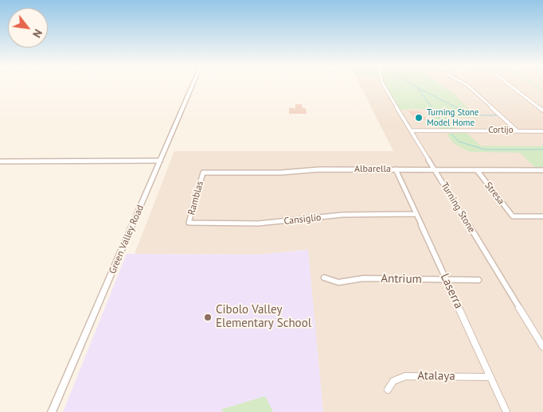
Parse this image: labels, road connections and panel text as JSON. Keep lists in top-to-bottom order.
{
  "streets": {
    "street": [
      "Cortijo",
      "Albarella",
      "Stresa",
      "Ramblas",
      "Turning Stone",
      "Cansiglio",
      "Green Valley Road",
      "Antrium",
      "Laserra",
      "Atalaya"
    ]
  },
  "crossings": [
    ["Cortijo", "Turning Stone"],
    ["Albarella", "Stresa"],
    ["Albarella", "Ramblas"],
    ["Albarella", "Turning Stone"],
    ["Albarella", "Laserra"],
    ["Ramblas", "Cansiglio"],
    ["Cansiglio", "Laserra"],
    ["Antrium", "Laserra"],
    ["Laserra", "Atalaya"]
  ],
  "places": ["Turning Stone Model Home", "Cibolo Valley Elementary School"],
  "north": "bottom right"
}
